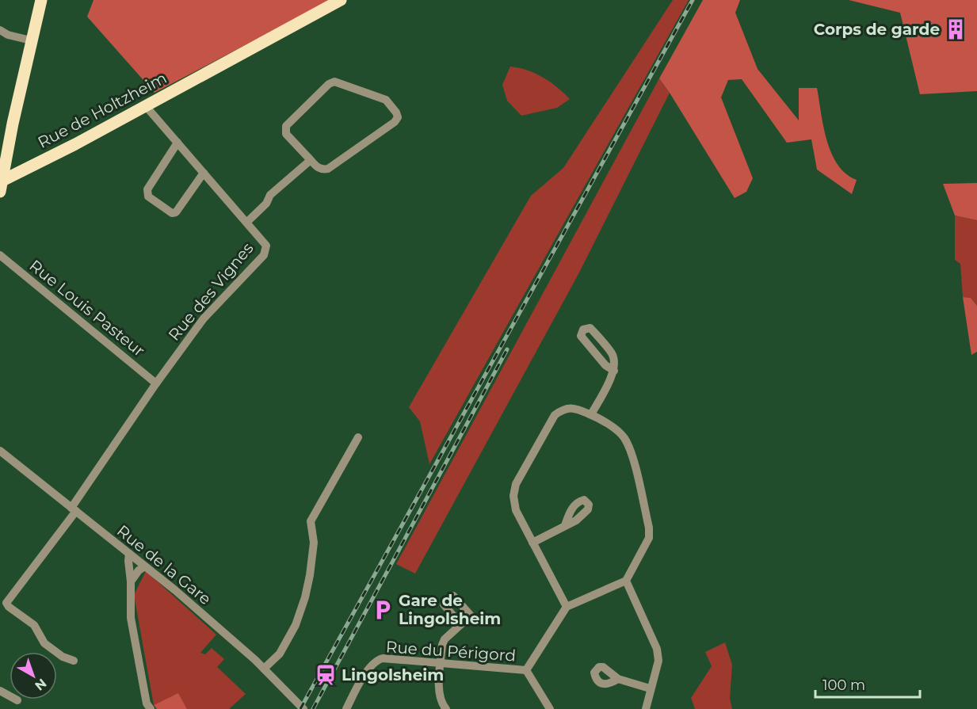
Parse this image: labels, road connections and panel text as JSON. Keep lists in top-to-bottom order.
{
  "streets": {
    "main road": ["Rue de Holtzheim"],
    "street": [
      "Rue des Vignes",
      "Rue Louis Pasteur",
      "Rue de la Gare",
      "Rue du Périgord"
    ]
  },
  "crossings": [
    ["Rue de Holtzheim", "Rue des Vignes"],
    ["Rue des Vignes", "Rue Louis Pasteur"],
    ["Rue des Vignes", "Rue de la Gare"]
  ],
  "places": {
    "building": ["Corps de garde"],
    "parking": ["Gare de Lingolsheim"],
    "station": ["Lingolsheim"]
  },
  "scale_bar": "100 m",
  "north": "bottom right"
}
